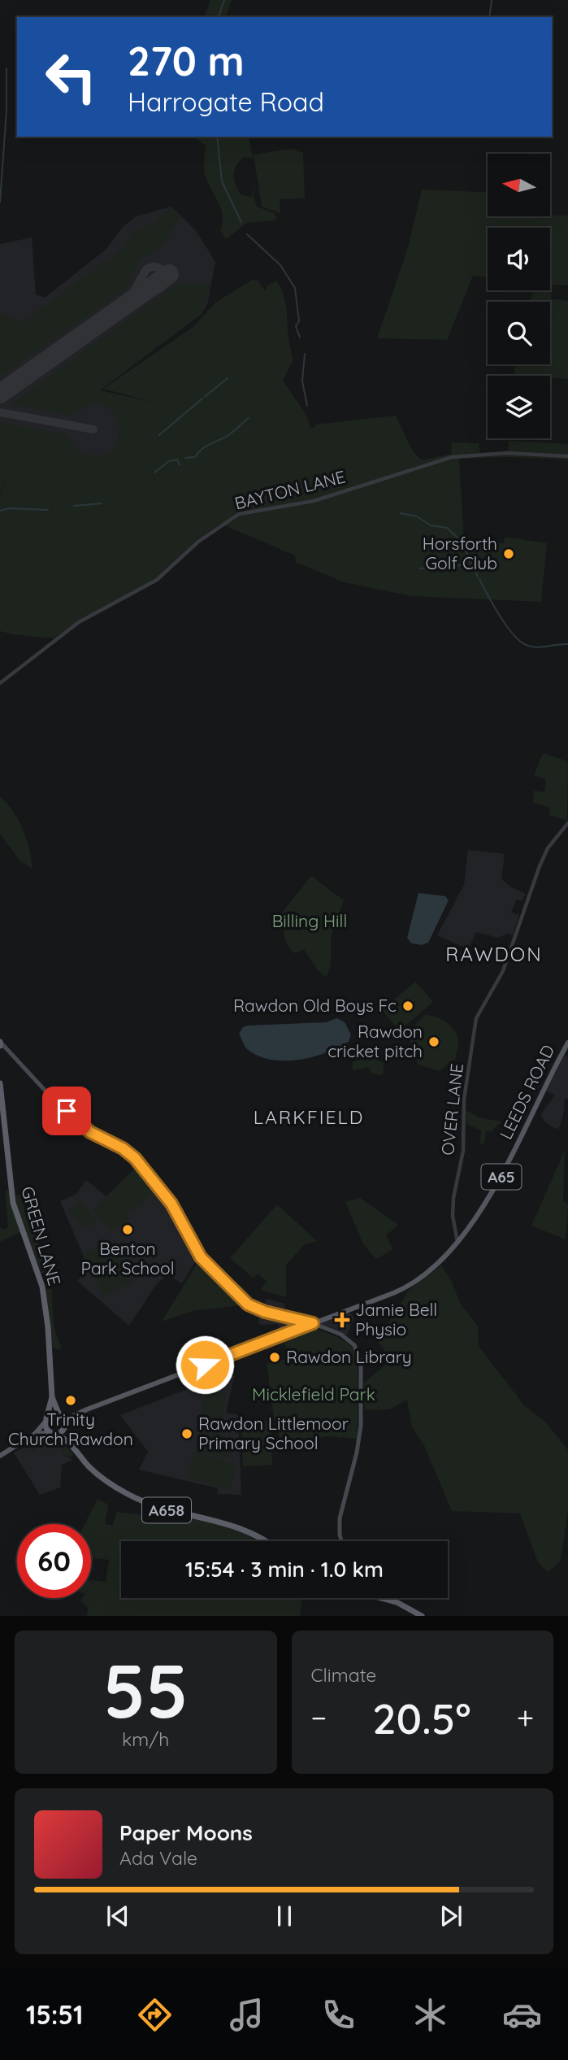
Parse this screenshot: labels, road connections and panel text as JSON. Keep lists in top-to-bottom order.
{
  "streets": {
    "highway": ["GREEN LANE", "A658"],
    "main road": ["LEEDS ROAD", "A65"],
    "street": ["BAYTON LANE", "OVER LANE"]
  },
  "crossings": [
    ["LEEDS ROAD", "OVER LANE"],
    ["LEEDS ROAD", "A65"],
    ["A65", "GREEN LANE"],
    ["A65", "A658"],
    ["GREEN LANE", "A658"]
  ],
  "districts": ["RAWDON", "LARKFIELD"],
  "parks": ["Billing Hill", "Micklefield Park"],
  "places": {
    "other": [
      "Horsforth Golf Club",
      "Rawdon Old Boys Fc",
      "Rawdon cricket pitch",
      "Benton Park School",
      "Rawdon Library",
      "Trinity Church Rawdon",
      "Rawdon Littlemoor Primary School"
    ],
    "health": ["Jamie Bell Physio"]
  },
  "north": "left",
  "page": {
    "turn": ["270 m", "Harrogate Road"],
    "limit": "60",
    "trip": "15:54 · 3 min · 1.0 km",
    "tile": [
      ["55", "km/h"],
      "Climate"
    ],
    "heat": ["−", "20.5°", "+"],
    "song": ["Paper Moons", "Ada Vale"],
    "tabs": "15:51"
  }
}
